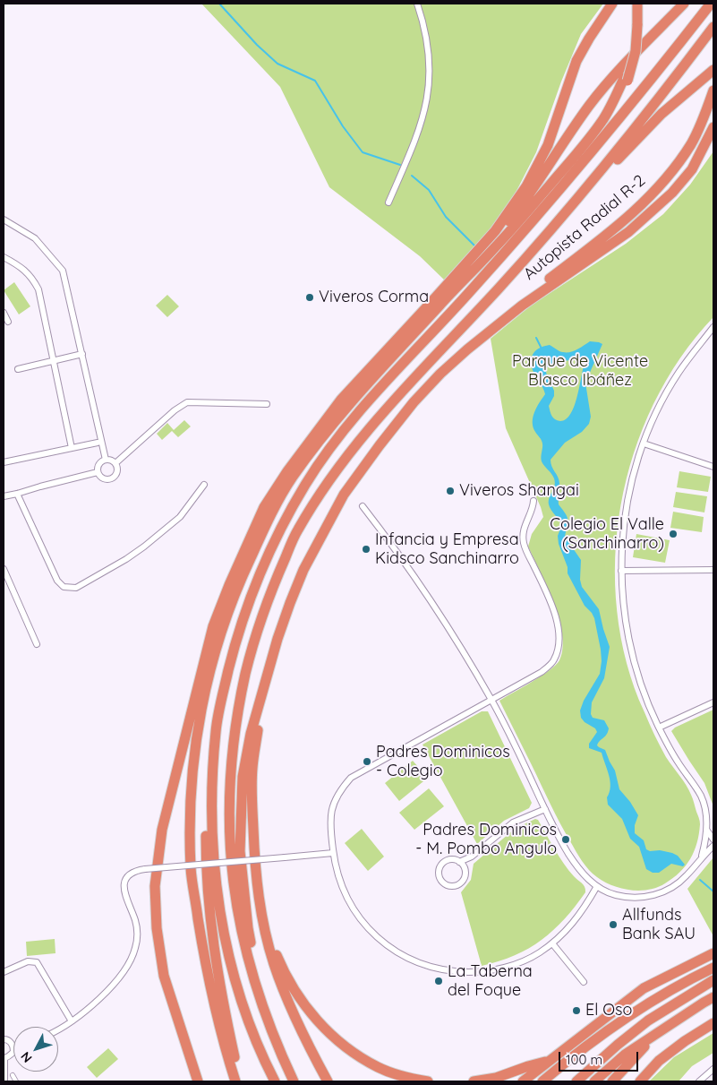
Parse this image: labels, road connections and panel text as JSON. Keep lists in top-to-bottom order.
{
  "streets": {
    "highway": ["Autopista Radial R-2"]
  },
  "parks": ["Parque de Vicente Blasco Ibáñez"],
  "places": [
    "Viveros Corma",
    "Viveros Shangai",
    "Colegio El Valle (Sanchinarro)",
    "Infancia y Empresa Kidsco Sanchinarro",
    "Padres Dominicos - Colegio",
    "Padres Dominicos - M. Pombo Angulo",
    "Allfunds Bank SAU",
    "La Taberna del Foque",
    "El Oso"
  ],
  "scale_bar": "100 m",
  "north": "bottom left"
}
